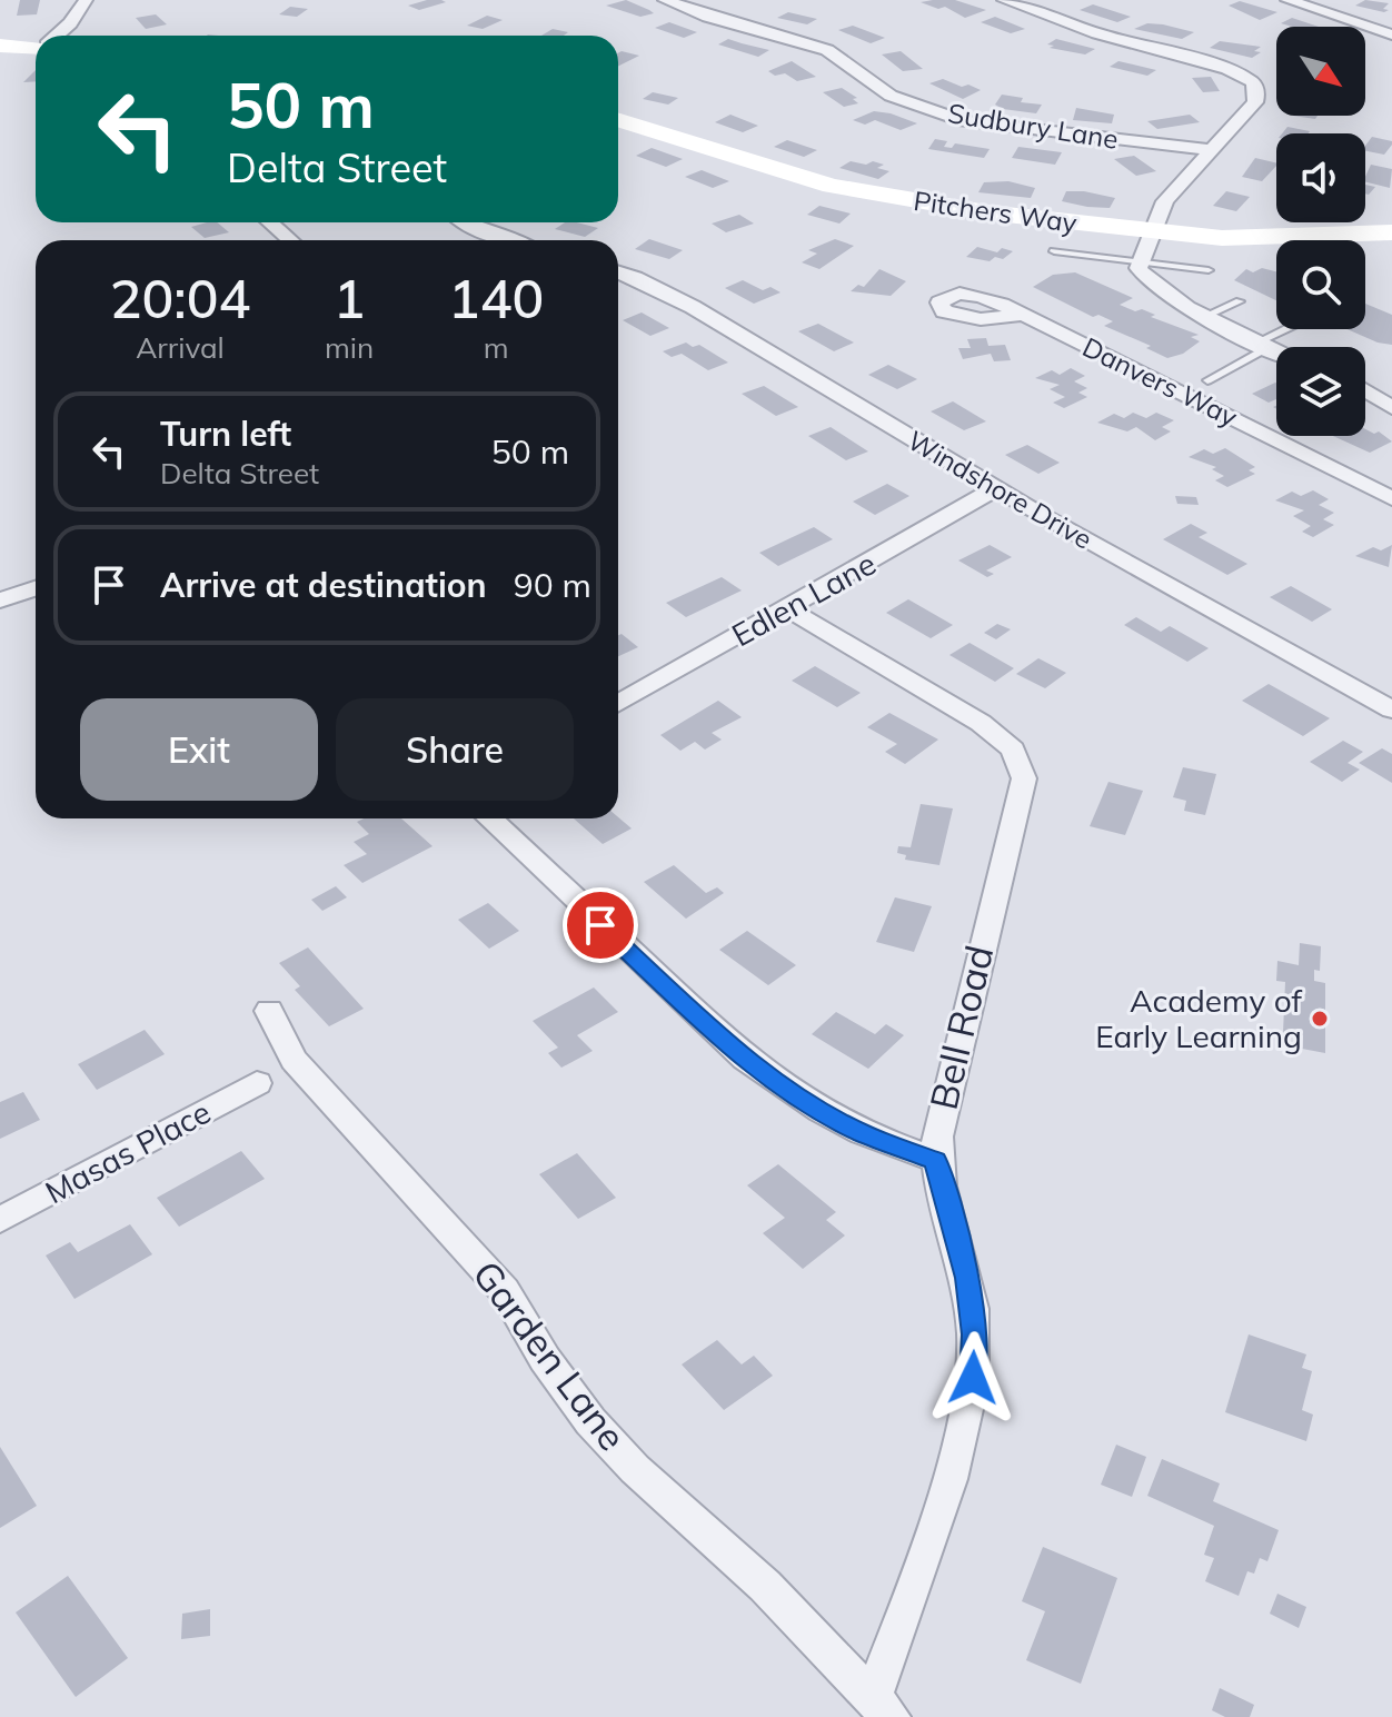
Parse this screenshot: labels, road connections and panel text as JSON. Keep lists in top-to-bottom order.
{
  "streets": {
    "main road": ["Pitchers Way"],
    "street": [
      "Sudbury Lane",
      "Danvers Way",
      "Windshore Drive",
      "Edlen Lane",
      "Bell Road",
      "Masas Place",
      "Garden Lane"
    ]
  },
  "crossings": [
    ["Windshore Drive", "Edlen Lane"],
    ["Edlen Lane", "Bell Road"],
    ["Bell Road", "Garden Lane"]
  ],
  "places": ["Academy of Early Learning"],
  "north": "bottom right",
  "page": {
    "turn": ["50 m", "Delta Street"],
    "eta": [
      "20:04",
      "Arrival",
      "1",
      "min",
      "140",
      "m"
    ],
    "list": [
      {
        "name": "Turn left",
        "note": "Delta Street",
        "value": "50 m"
      },
      {
        "name": "Arrive at destination",
        "value": "90 m"
      }
    ],
    "buttons": ["Exit", "Share"]
  }
}
